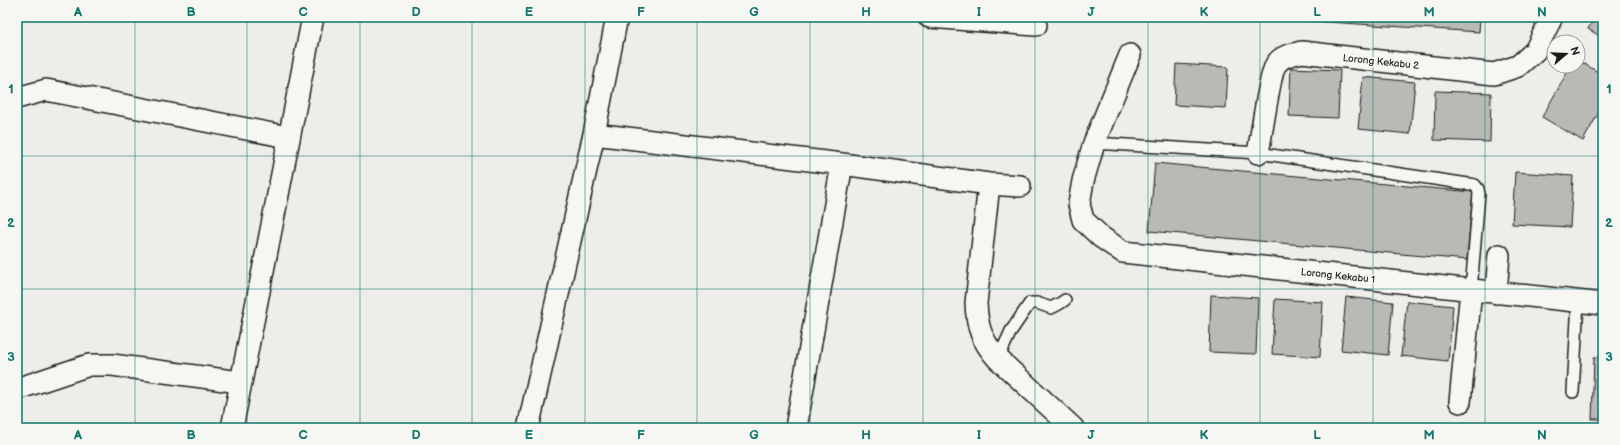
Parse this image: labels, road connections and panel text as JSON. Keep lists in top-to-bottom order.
{
  "streets": {
    "street": ["Lorong Kekabu 2", "Lorong Kekabu 1"]
  },
  "north": "right",
  "grid": {
    "columns": [
      "A",
      "B",
      "C",
      "D",
      "E",
      "F",
      "G",
      "H",
      "I",
      "J",
      "K",
      "L",
      "M",
      "N"
    ],
    "rows": ["1", "2", "3"]
  }
}
